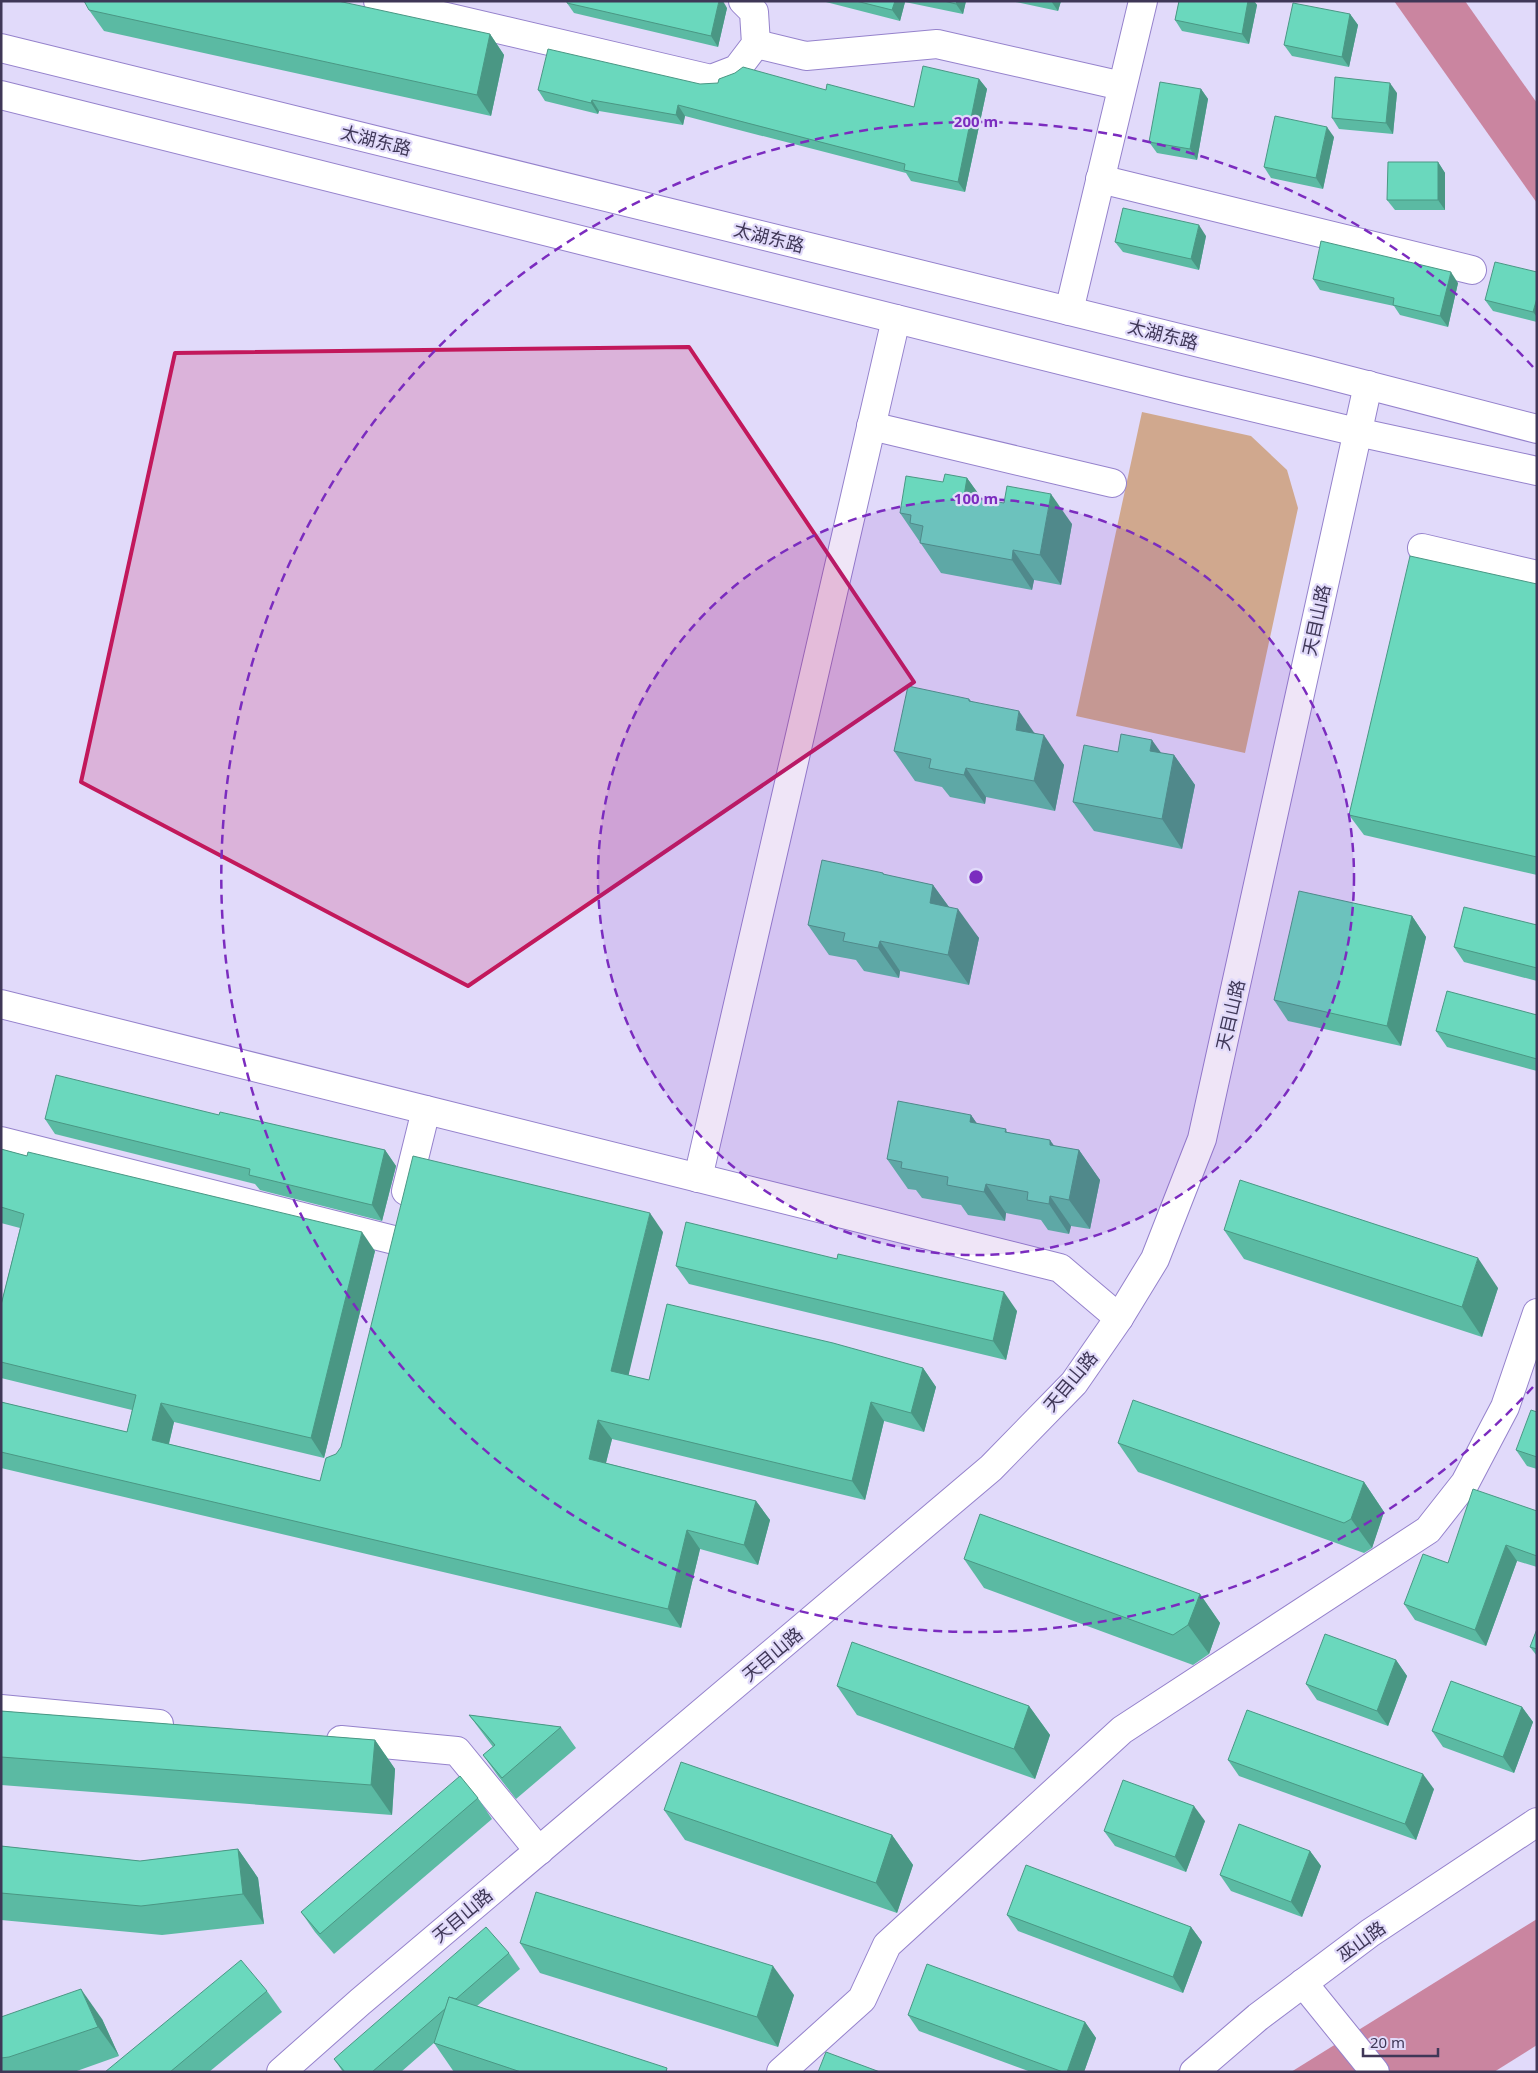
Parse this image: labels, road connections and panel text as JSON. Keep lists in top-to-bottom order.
{
  "streets": {
    "street": ["太湖东路", "天目山路", "巫山路"]
  },
  "crossings": [
    ["太湖东路", "天目山路"]
  ],
  "scale_bar": "20 m",
  "rings": ["200 m", "100 m"]
}
